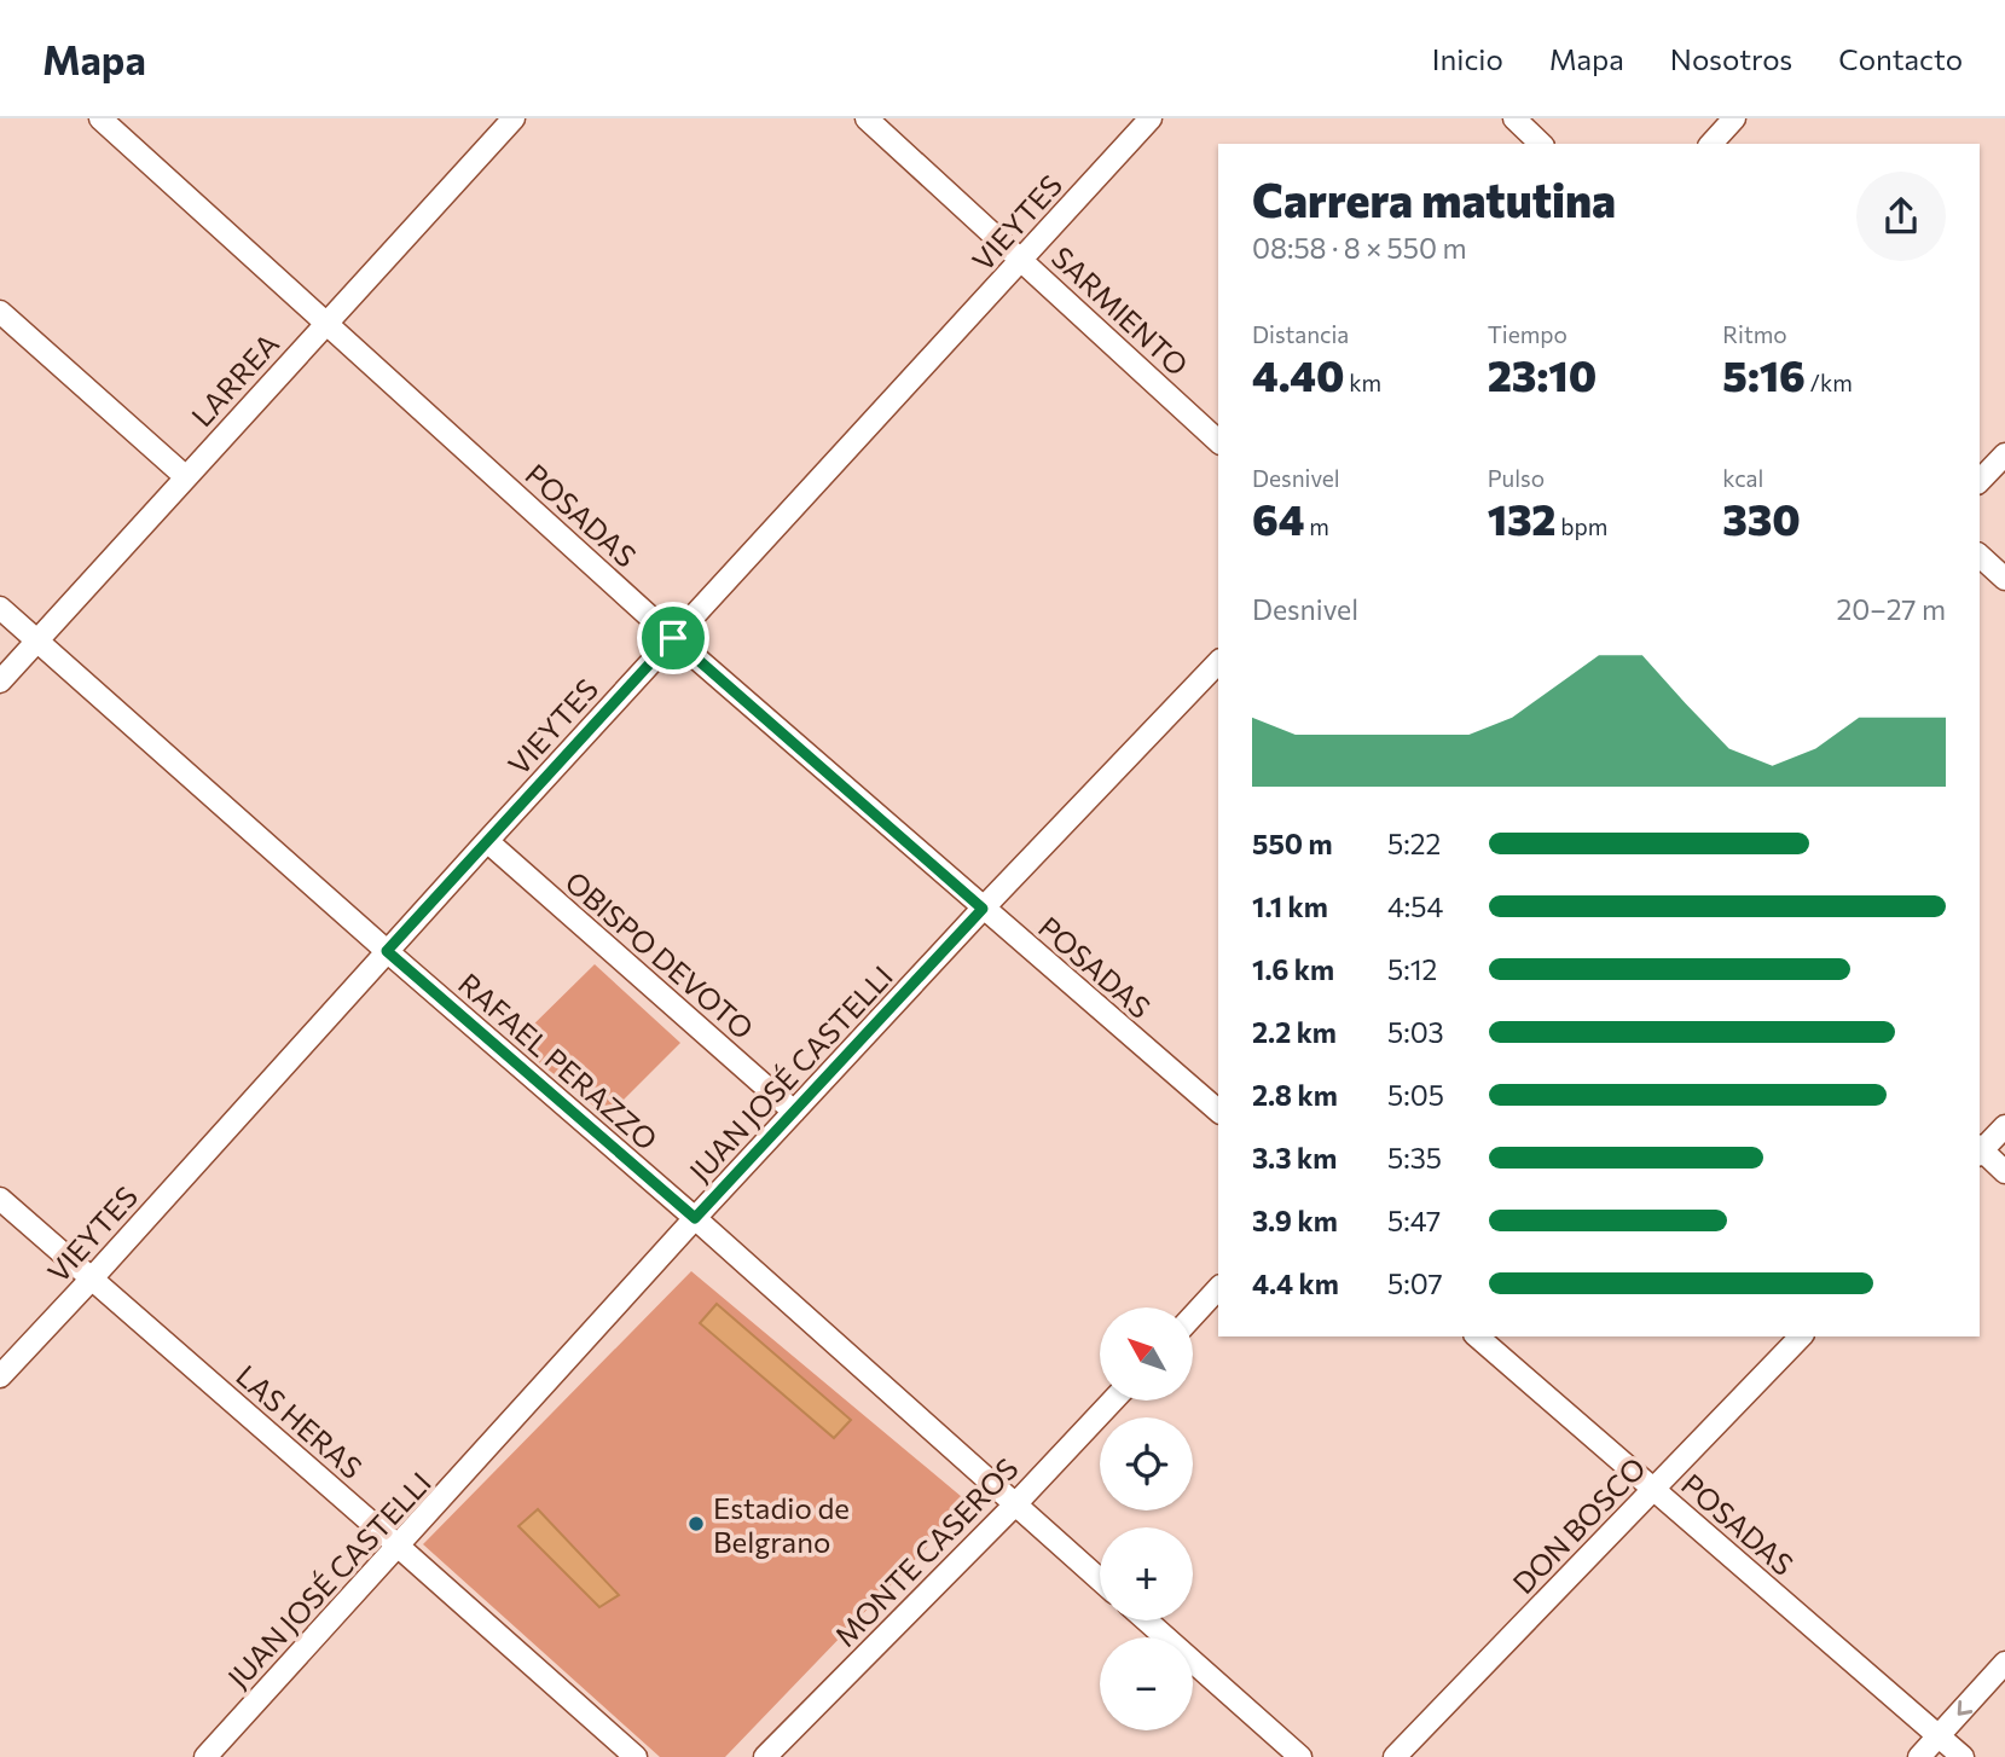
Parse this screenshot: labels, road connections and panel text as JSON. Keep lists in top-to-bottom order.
{
  "streets": {
    "street": [
      "VIEYTES",
      "SARMIENTO",
      "LARREA",
      "POSADAS",
      "OBISPO DEVOTO",
      "RAFAEL PERAZZO",
      "JUAN JOSÉ CASTELLI",
      "LAS HERAS",
      "DON BOSCO",
      "MONTE CASEROS"
    ]
  },
  "crossings": [
    ["VIEYTES", "SARMIENTO"],
    ["VIEYTES", "POSADAS"],
    ["VIEYTES", "OBISPO DEVOTO"],
    ["VIEYTES", "RAFAEL PERAZZO"],
    ["VIEYTES", "LAS HERAS"],
    ["LARREA", "POSADAS"],
    ["LARREA", "RAFAEL PERAZZO"],
    ["POSADAS", "JUAN JOSÉ CASTELLI"],
    ["POSADAS", "DON BOSCO"],
    ["OBISPO DEVOTO", "JUAN JOSÉ CASTELLI"],
    ["RAFAEL PERAZZO", "JUAN JOSÉ CASTELLI"],
    ["RAFAEL PERAZZO", "MONTE CASEROS"],
    ["JUAN JOSÉ CASTELLI", "LAS HERAS"]
  ],
  "places": ["Estadio de Belgrano"],
  "north": "top left",
  "page": {
    "header": "Mapa",
    "nav": [
      "Inicio",
      "Mapa",
      "Nosotros",
      "Contacto"
    ],
    "heading": ["Carrera matutina", "08:58 · 8 × 550 m"],
    "stats": [
      ["Distancia", "4.40 km"],
      ["Tiempo", "23:10"],
      ["Ritmo", "5:16 /km"],
      ["Desnivel", "64 m"],
      ["Pulso", "132 bpm"],
      ["kcal", "330"]
    ],
    "chart": ["Desnivel", "20–27 m"],
    "list": [
      {
        "name": "550 m",
        "note": "5:22"
      },
      {
        "name": "1.1 km",
        "note": "4:54"
      },
      {
        "name": "1.6 km",
        "note": "5:12"
      },
      {
        "name": "2.2 km",
        "note": "5:03"
      },
      {
        "name": "2.8 km",
        "note": "5:05"
      },
      {
        "name": "3.3 km",
        "note": "5:35"
      },
      {
        "name": "3.9 km",
        "note": "5:47"
      },
      {
        "name": "4.4 km",
        "note": "5:07"
      }
    ],
    "map_buttons": ["+", "−"]
  }
}
